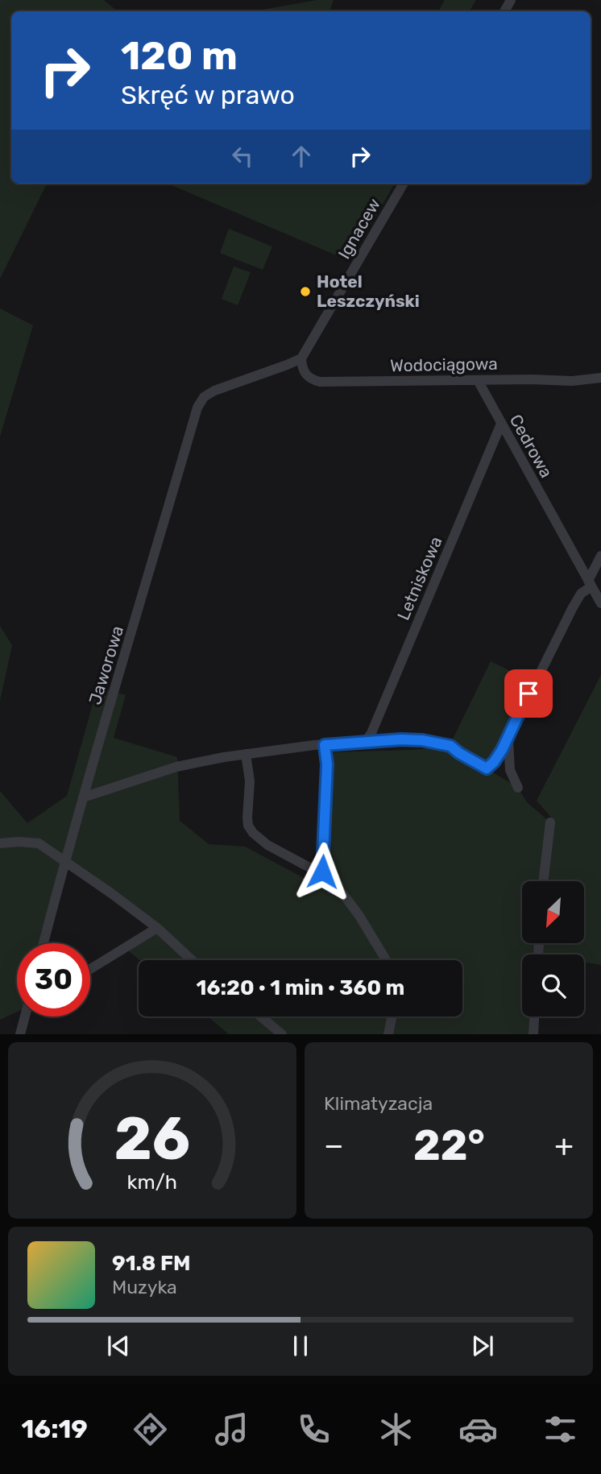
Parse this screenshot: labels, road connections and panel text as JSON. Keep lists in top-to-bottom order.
{
  "streets": {
    "street": [
      "Ignacew",
      "Wodociągowa",
      "Cedrowa",
      "Letniskowa",
      "Jaworowa"
    ]
  },
  "crossings": [
    ["Ignacew", "Wodociągowa"],
    ["Ignacew", "Jaworowa"],
    ["Wodociągowa", "Cedrowa"],
    ["Wodociągowa", "Jaworowa"],
    ["Cedrowa", "Letniskowa"]
  ],
  "places": ["Hotel Leszczyński"],
  "north": "bottom left",
  "page": {
    "turn": ["120 m", "Skręć w prawo"],
    "limit": "30",
    "trip": "16:20 · 1 min · 360 m",
    "tile": "Klimatyzacja",
    "heat": ["−", "22°", "+"],
    "song": ["91.8 FM", "Muzyka"],
    "tabs": "16:19",
    "gauge": ["26", "km/h"]
  }
}
